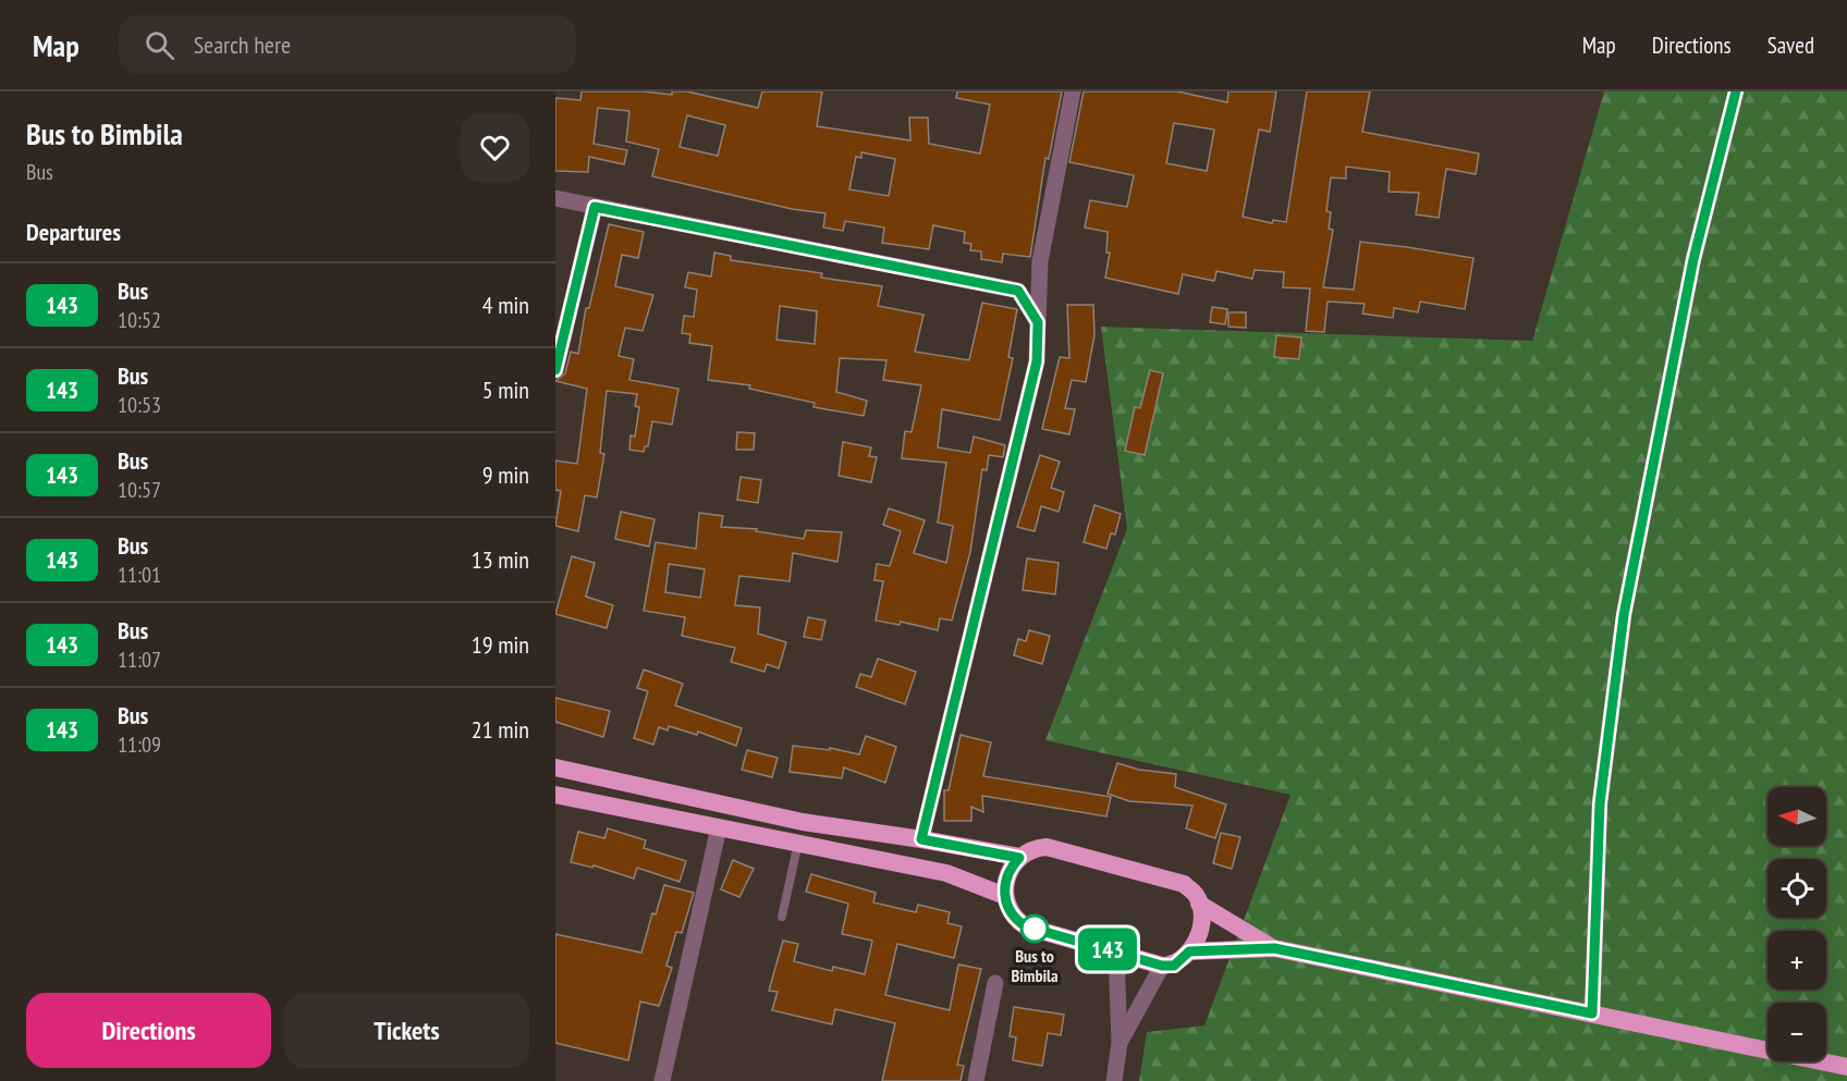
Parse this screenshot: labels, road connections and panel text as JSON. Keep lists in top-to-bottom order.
{
  "places": ["Bus to Bimbila"],
  "lines": ["bus line 143"],
  "north": "left",
  "page": {
    "header": "Map",
    "search": "Search here",
    "nav": ["Map", "Directions", "Saved"],
    "heading": [
      ["Bus to Bimbila", "Bus"],
      "Departures"
    ],
    "on_map": "143",
    "list": [
      {
        "mark": "143",
        "name": "Bus",
        "note": "10:52",
        "value": "4 min"
      },
      {
        "mark": "143",
        "name": "Bus",
        "note": "10:53",
        "value": "5 min"
      },
      {
        "mark": "143",
        "name": "Bus",
        "note": "10:57",
        "value": "9 min"
      },
      {
        "mark": "143",
        "name": "Bus",
        "note": "11:01",
        "value": "13 min"
      },
      {
        "mark": "143",
        "name": "Bus",
        "note": "11:07",
        "value": "19 min"
      },
      {
        "mark": "143",
        "name": "Bus",
        "note": "11:09",
        "value": "21 min"
      }
    ],
    "map_buttons": ["+", "−"],
    "buttons": ["Directions", "Tickets"]
  }
}
